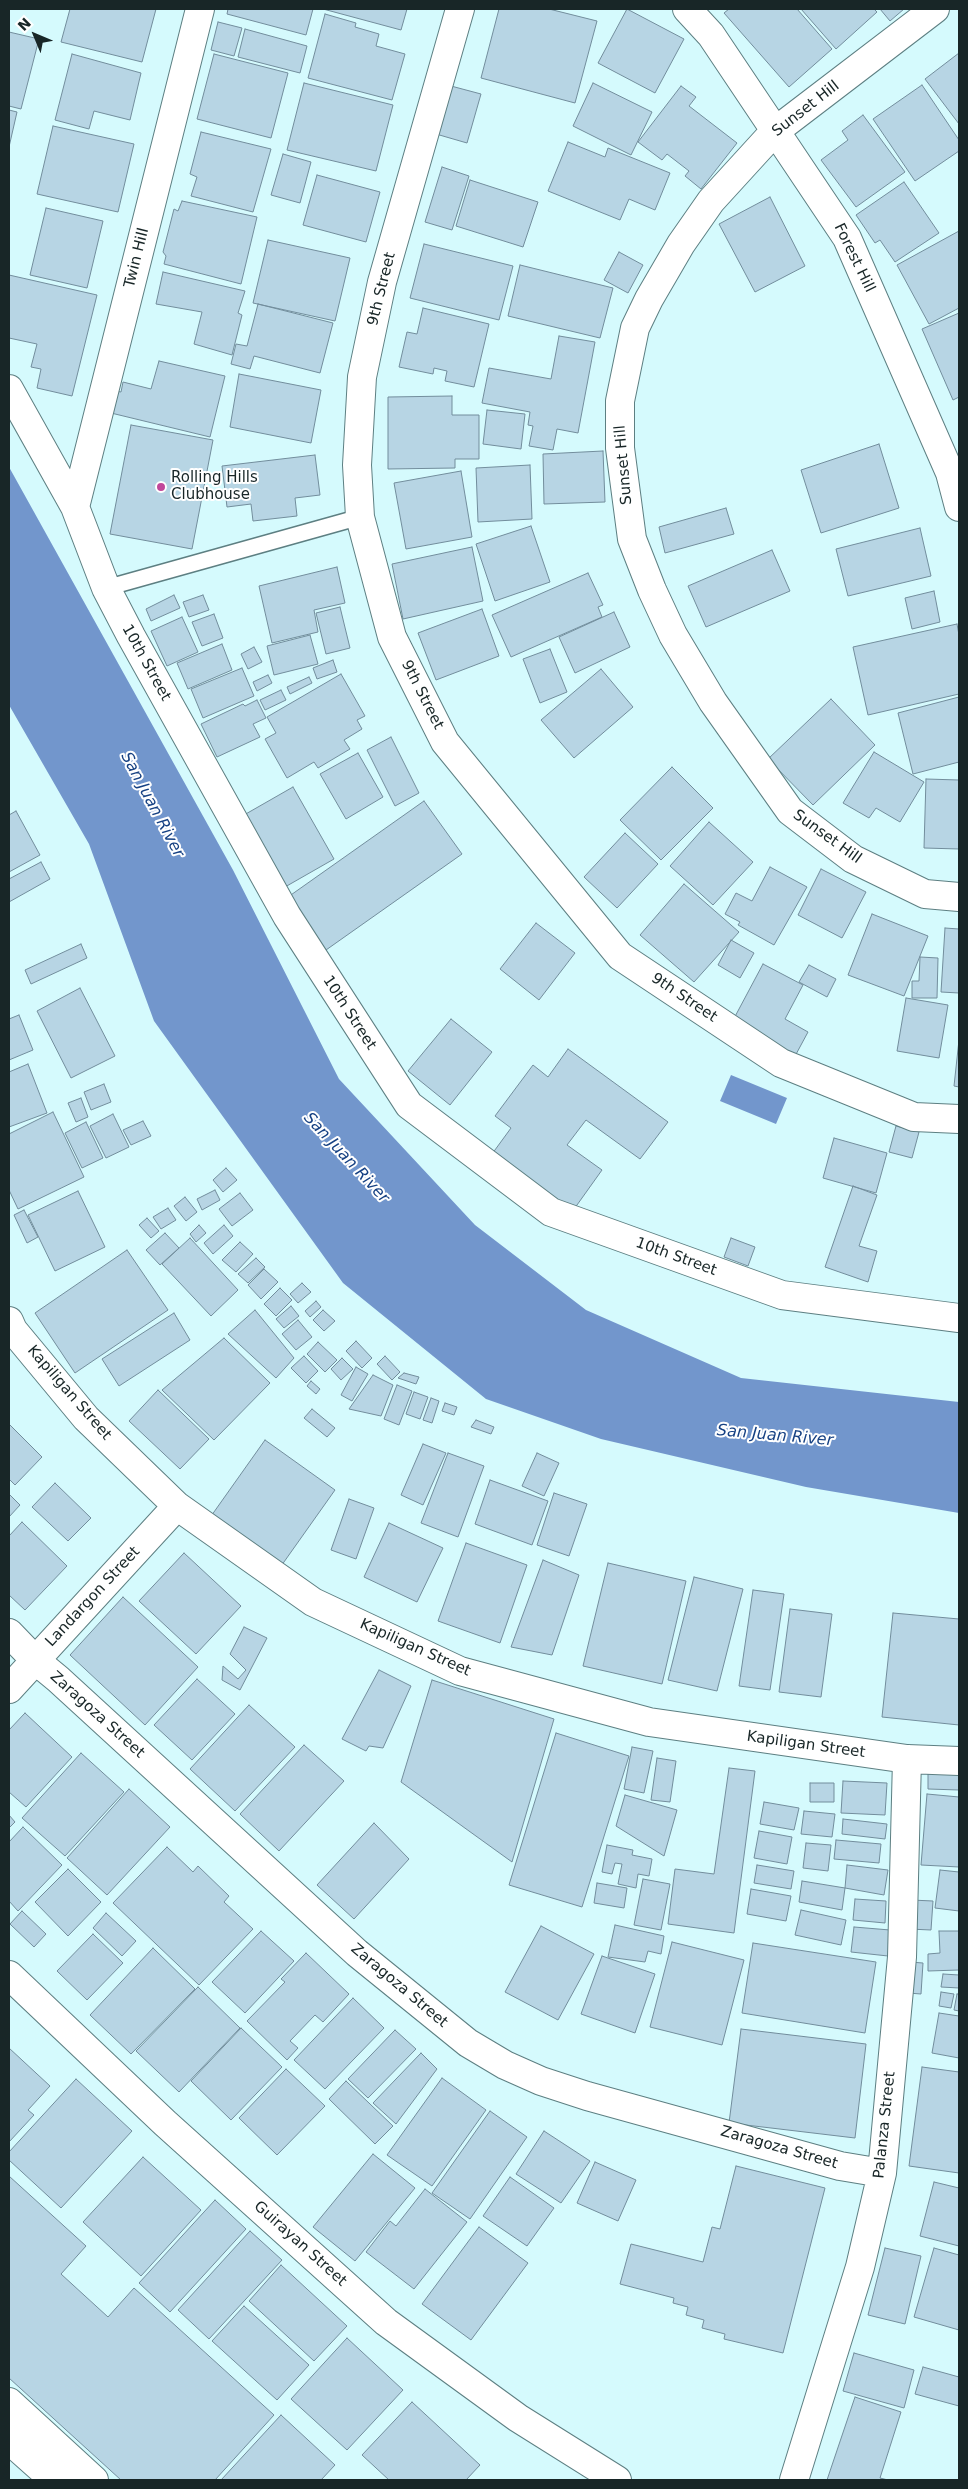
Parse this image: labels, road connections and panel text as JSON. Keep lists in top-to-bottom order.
{
  "streets": {
    "main road": [
      "Sunset Hill",
      "Twin Hill",
      "Forest Hill",
      "9th Street",
      "10th Street",
      "Kapiligan Street",
      "Landargon Street",
      "Zaragoza Street",
      "Palanza Street",
      "Guirayan Street"
    ]
  },
  "crossings": [
    ["Sunset Hill", "Forest Hill"],
    ["Twin Hill", "10th Street"],
    ["Kapiligan Street", "Landargon Street"],
    ["Kapiligan Street", "Palanza Street"],
    ["Landargon Street", "Zaragoza Street"],
    ["Zaragoza Street", "Palanza Street"]
  ],
  "water": ["San Juan River"],
  "places": ["Rolling Hills Clubhouse"],
  "north": "top left"
}
